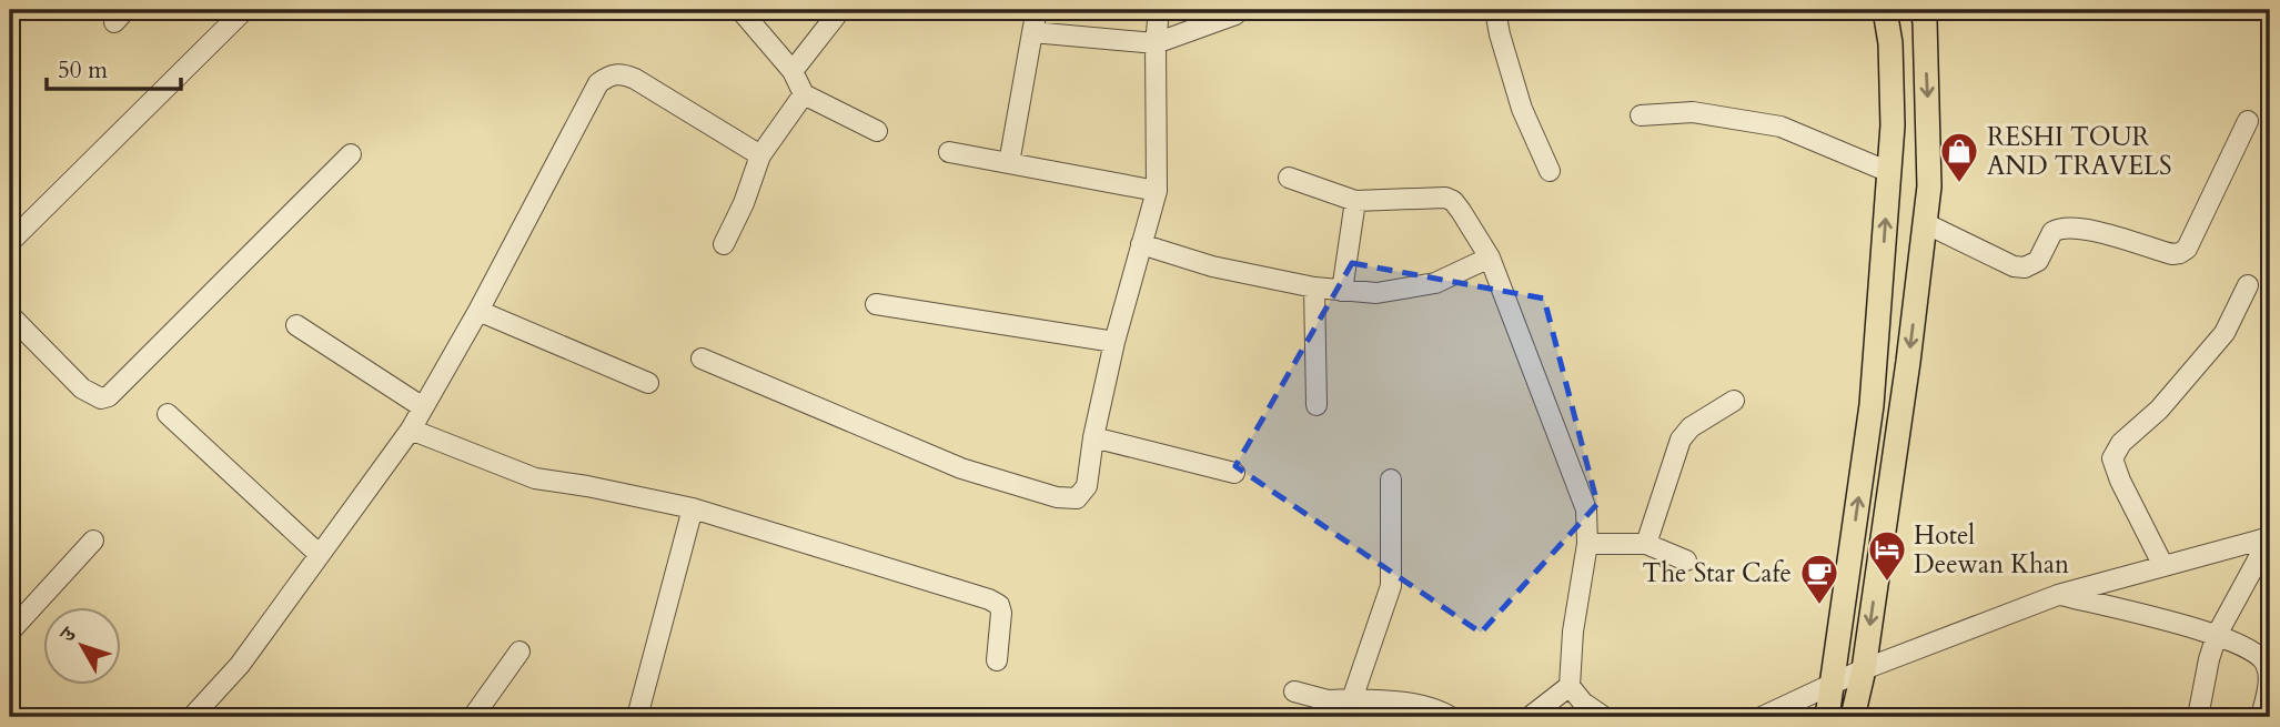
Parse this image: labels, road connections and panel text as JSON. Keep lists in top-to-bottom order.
{
  "places": {
    "shop": ["RESHI TOUR AND TRAVELS"],
    "hotel": ["Hotel Deewan Khan"],
    "cafe": ["The Star Cafe"]
  },
  "scale_bar": "50 m",
  "north": "top left"
}
